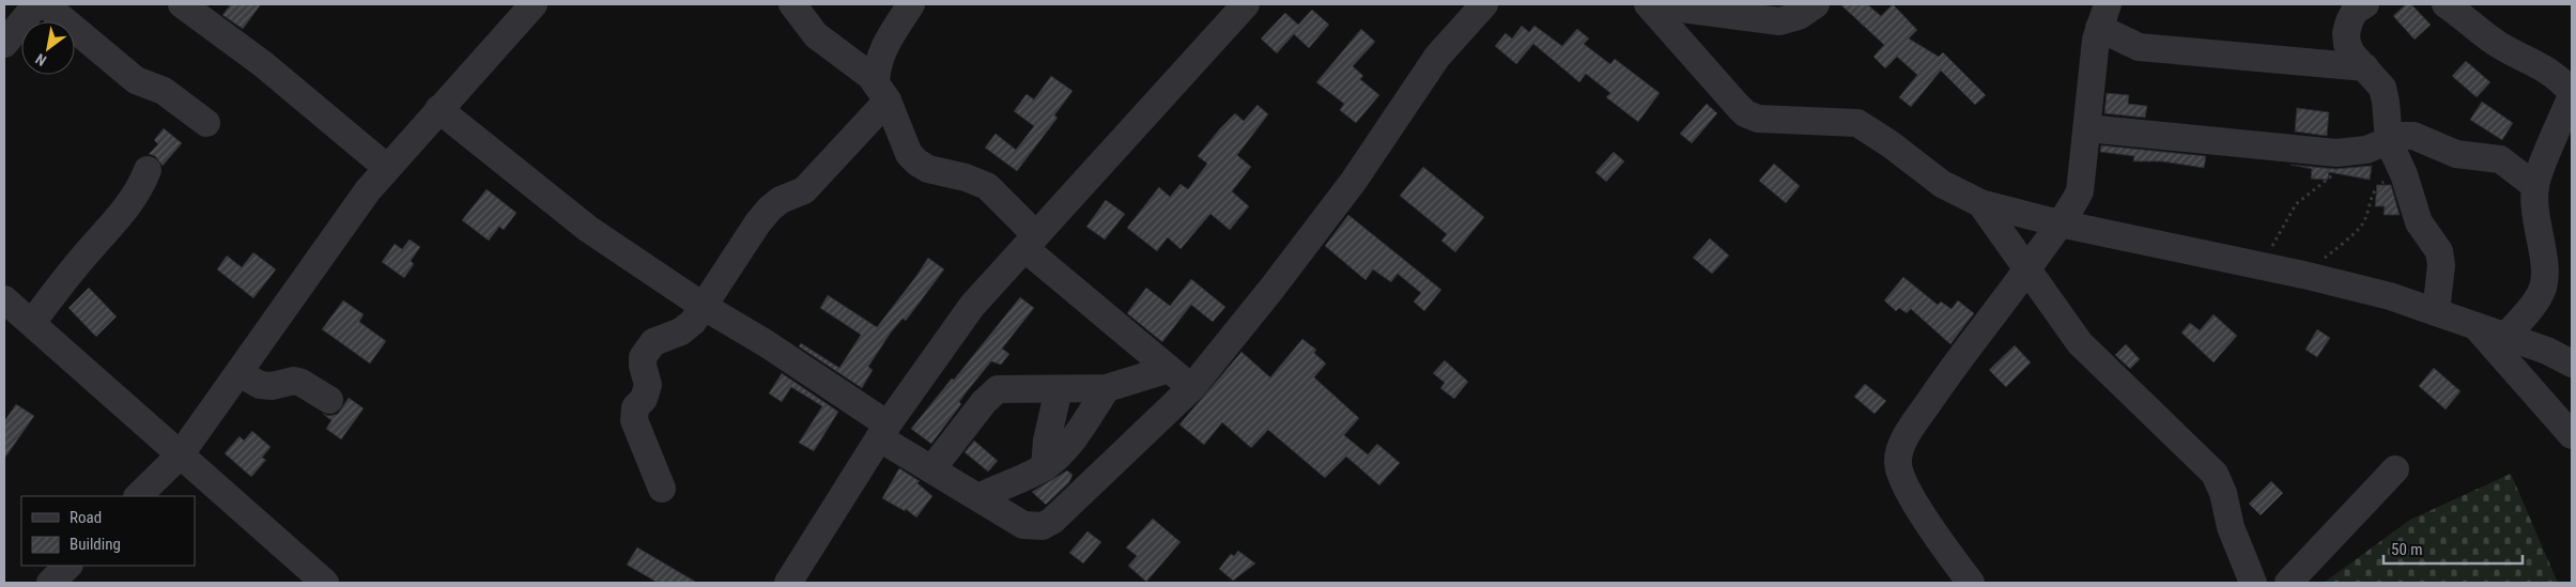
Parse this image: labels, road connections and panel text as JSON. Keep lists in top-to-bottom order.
{
  "legend": ["Road", "Building"],
  "scale_bar": "50 m",
  "north": "bottom left"
}
